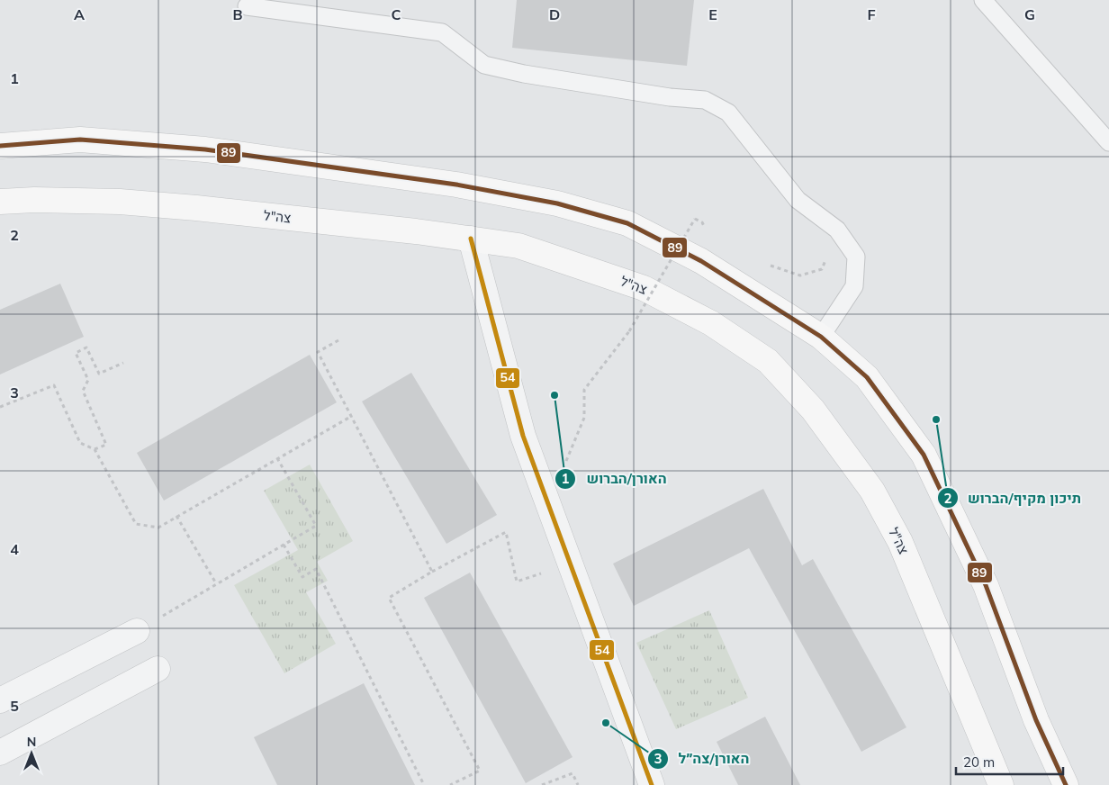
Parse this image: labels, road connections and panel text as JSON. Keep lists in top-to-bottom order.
{
  "streets": {
    "main road": ["צה\"ל"]
  },
  "places": ["האורן/הברוש", "תיכון מקיף/הברוש", "האורן/צה״ל"],
  "lines": ["transit line 89", "transit line 54"],
  "scale_bar": "20 m",
  "north": "top",
  "grid": {
    "columns": [
      "A",
      "B",
      "C",
      "D",
      "E",
      "F",
      "G"
    ],
    "rows": [
      "1",
      "2",
      "3",
      "4",
      "5"
    ]
  }
}
